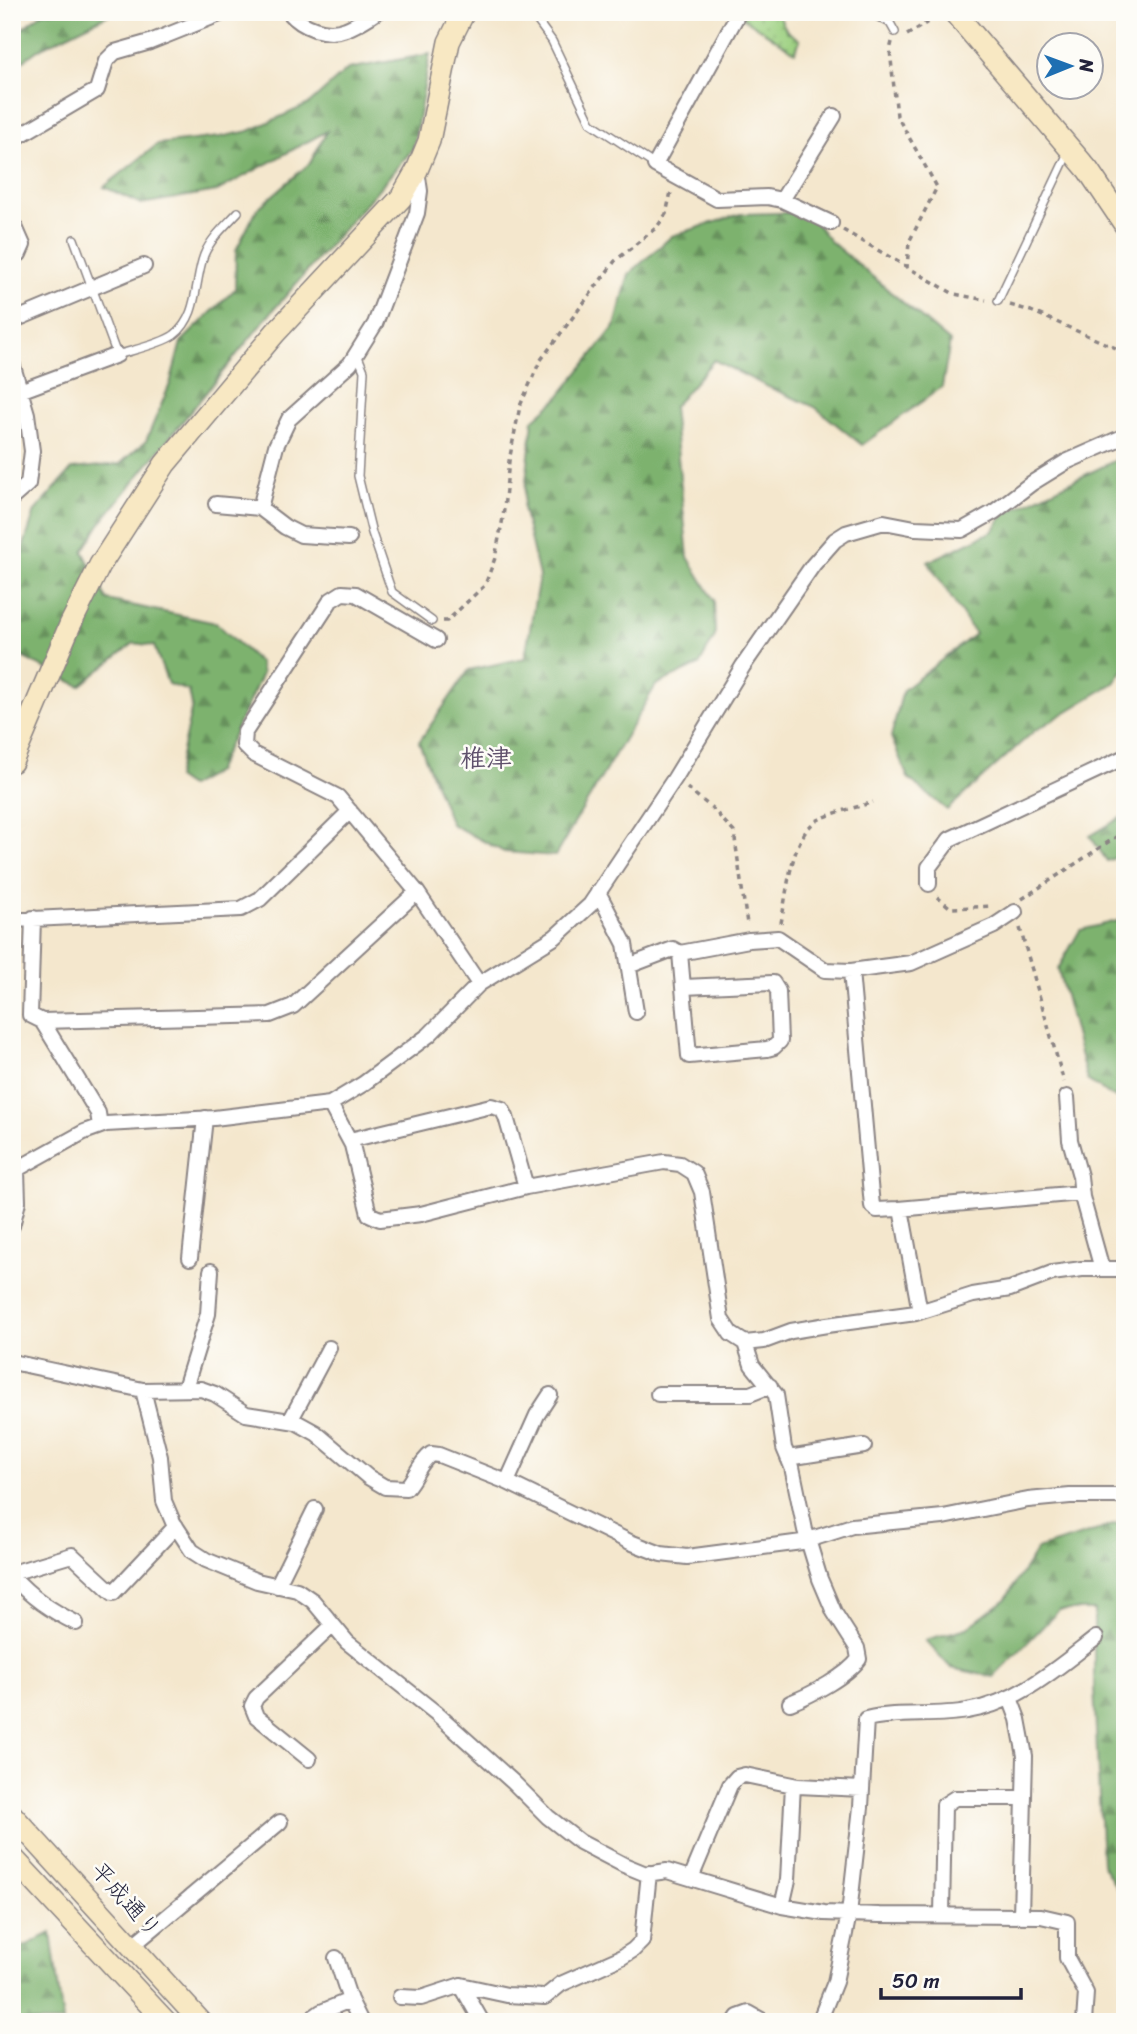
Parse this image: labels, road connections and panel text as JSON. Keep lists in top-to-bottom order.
{
  "streets": {
    "street": ["平成通り"]
  },
  "districts": ["椎津"],
  "scale_bar": "50 m",
  "north": "right"
}
